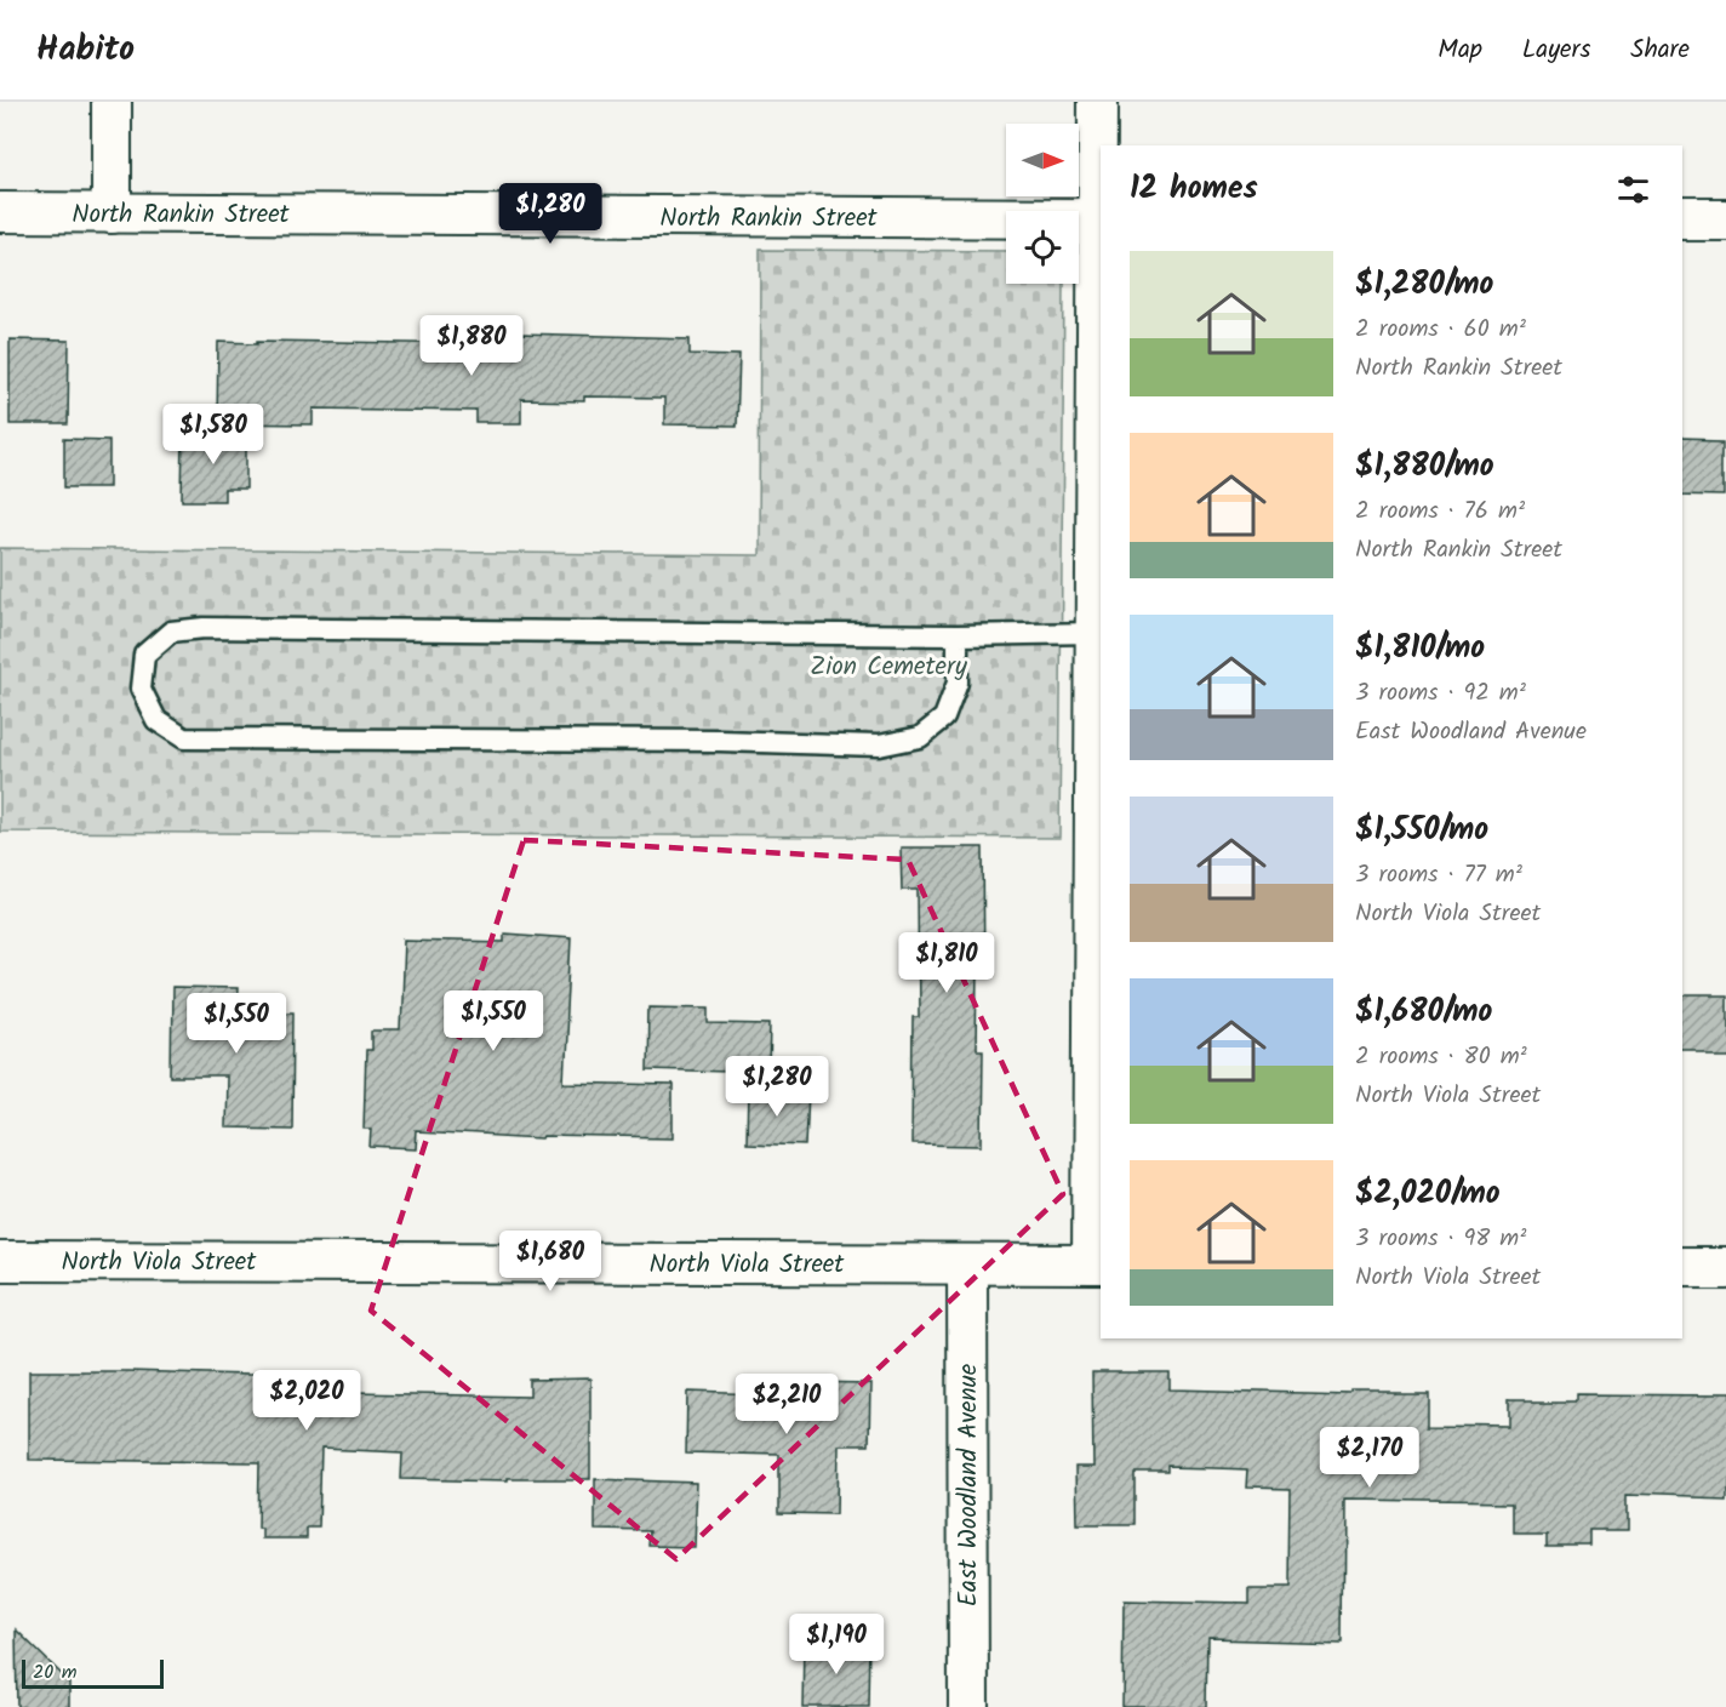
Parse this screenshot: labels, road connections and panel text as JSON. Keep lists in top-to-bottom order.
{
  "streets": {
    "street": ["North Rankin Street", "North Viola Street", "East Woodland Avenue"]
  },
  "crossings": [
    ["North Viola Street", "East Woodland Avenue"]
  ],
  "parks": ["Zion Cemetery"],
  "scale_bar": "20 m",
  "north": "right",
  "page": {
    "header": "Habito",
    "nav": ["Map", "Layers", "Share"],
    "heading": "12 homes",
    "price": [
      "$1,280",
      "$1,880",
      "$1,580",
      "$1,810",
      "$1,550",
      "$1,550",
      "$1,280",
      "$1,680",
      "$2,020",
      "$2,210",
      "$2,170",
      "$1,190"
    ],
    "list": [
      {
        "name": "$1,280/mo",
        "note": "2 rooms · 60 m² · North Rankin Street"
      },
      {
        "name": "$1,880/mo",
        "note": "2 rooms · 76 m² · North Rankin Street"
      },
      {
        "name": "$1,810/mo",
        "note": "3 rooms · 92 m² · East Woodland Avenue"
      },
      {
        "name": "$1,550/mo",
        "note": "3 rooms · 77 m² · North Viola Street"
      },
      {
        "name": "$1,680/mo",
        "note": "2 rooms · 80 m² · North Viola Street"
      },
      {
        "name": "$2,020/mo",
        "note": "3 rooms · 98 m² · North Viola Street"
      }
    ],
    "scale": "20 m"
  }
}
